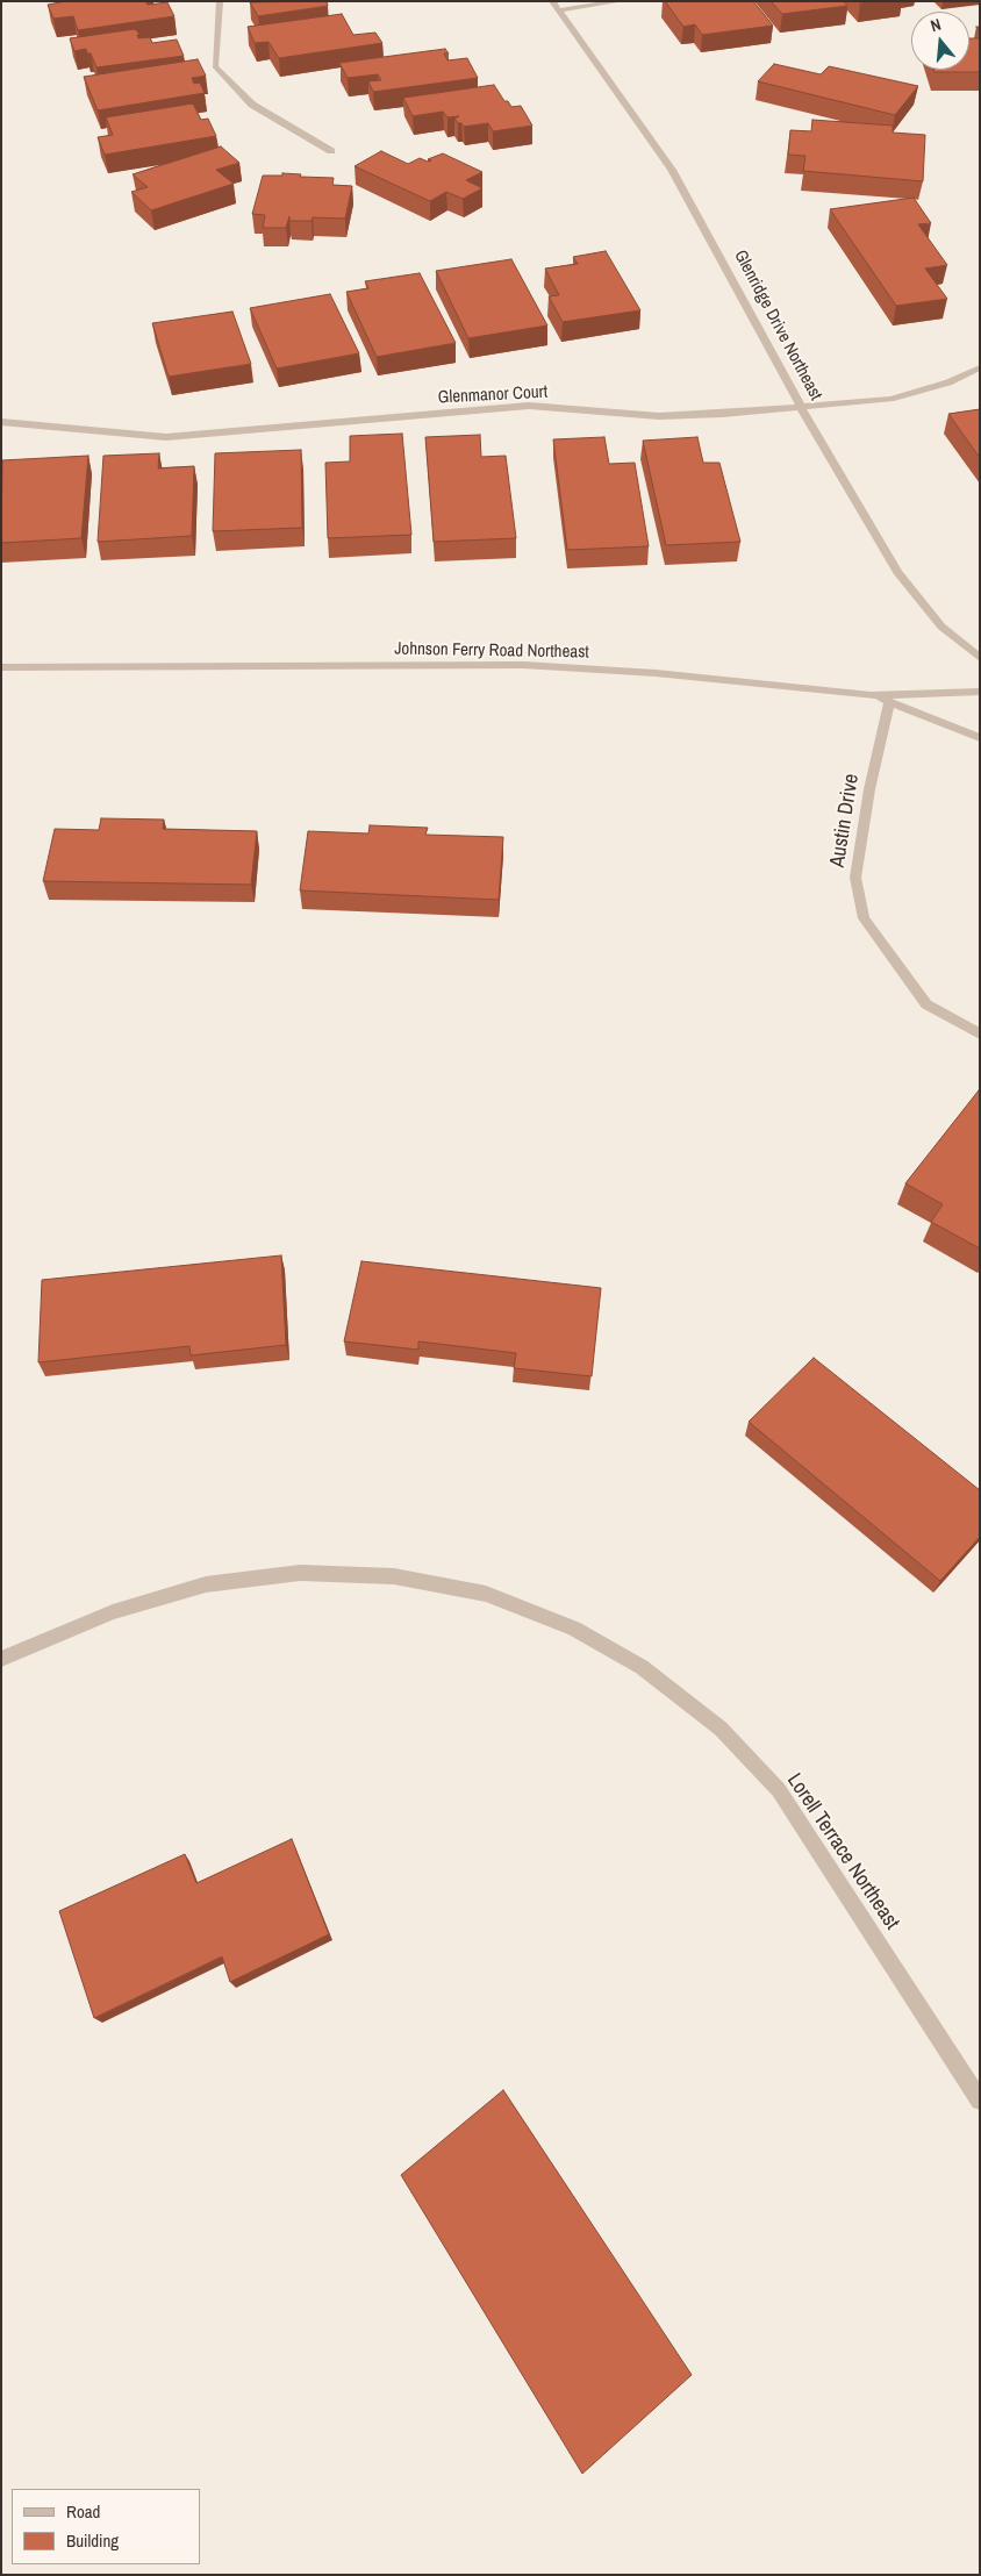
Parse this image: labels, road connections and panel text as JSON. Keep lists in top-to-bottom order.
{
  "streets": {
    "street": [
      "Glenridge Drive Northeast",
      "Glenmanor Court",
      "Johnson Ferry Road Northeast",
      "Austin Drive",
      "Lorell Terrace Northeast"
    ]
  },
  "crossings": [
    ["Glenridge Drive Northeast", "Glenmanor Court"]
  ],
  "legend": ["Road", "Building"],
  "north": "top"
}
